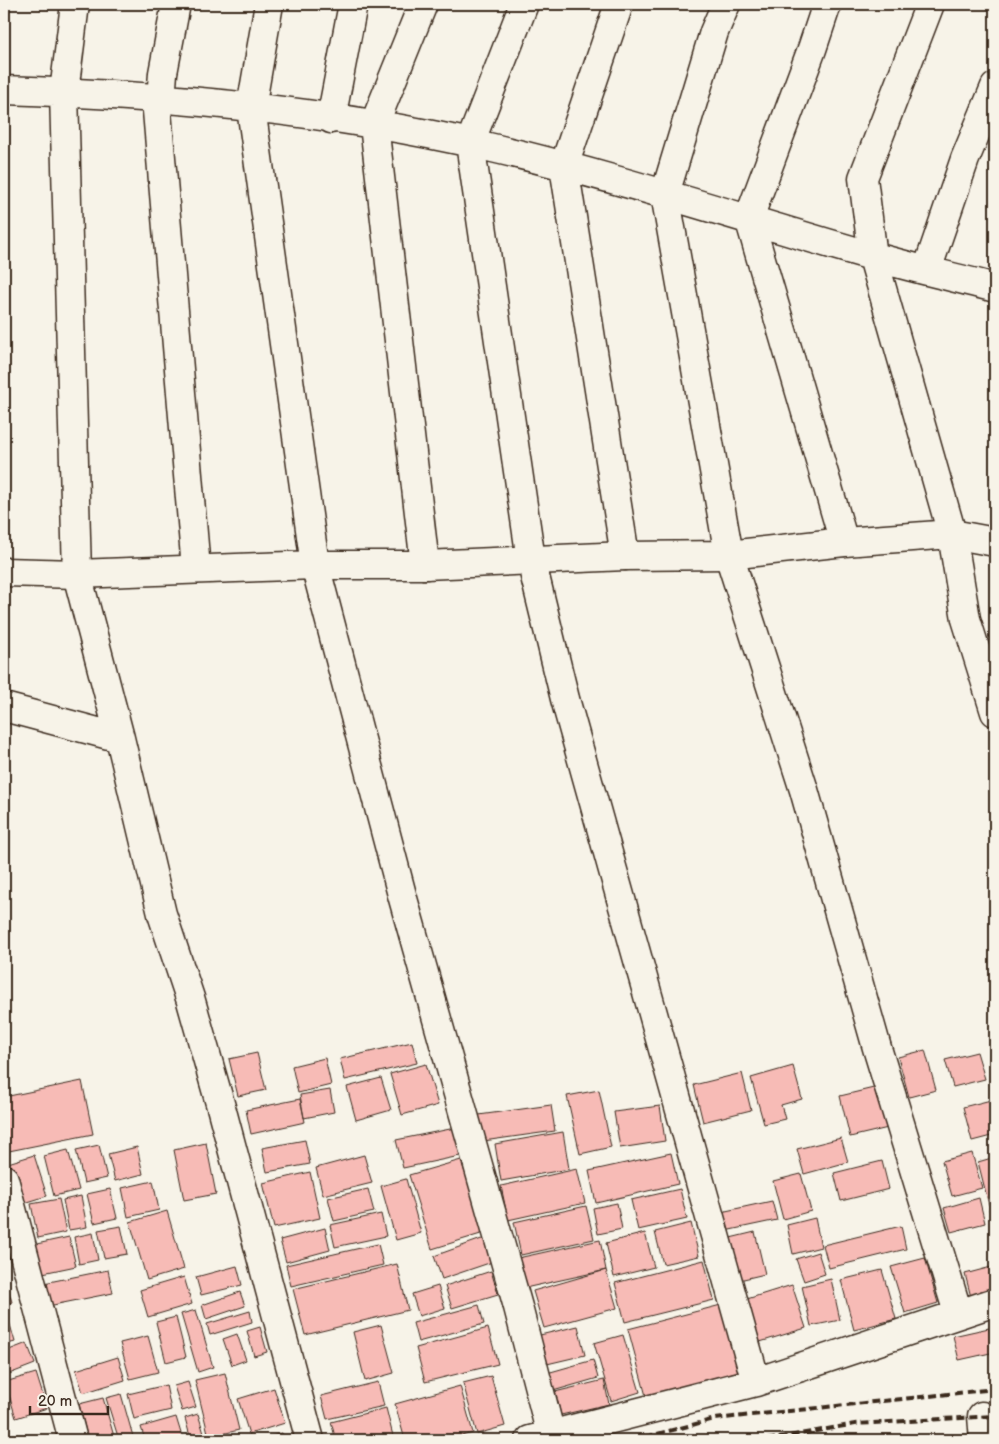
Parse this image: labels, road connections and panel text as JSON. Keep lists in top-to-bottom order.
{
  "scale_bar": "20 m"
}
